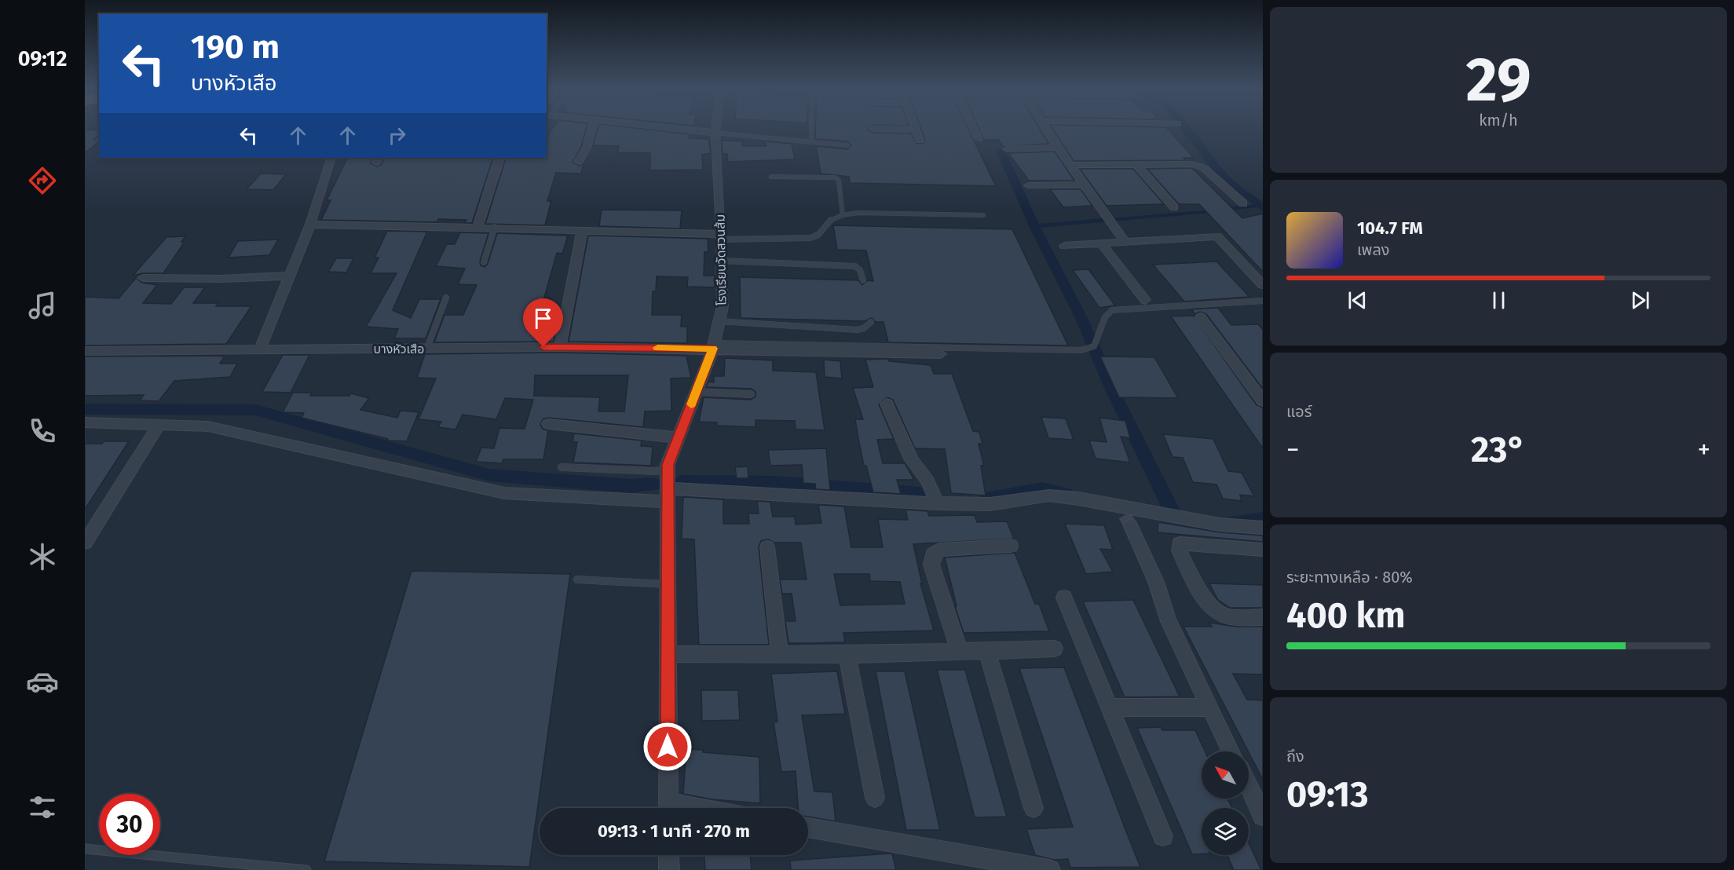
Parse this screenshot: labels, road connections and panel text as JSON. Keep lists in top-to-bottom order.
{
  "streets": {
    "street": ["โรงเรียนวัดสวนส้ม", "บางหัวเสือ"]
  },
  "crossings": [
    ["โรงเรียนวัดสวนส้ม", "บางหัวเสือ"]
  ],
  "north": "top left",
  "page": {
    "tabs": "09:12",
    "tile": [
      ["29", "km/h"],
      "แอร์",
      ["ระยะทางเหลือ · 80%", "400 km"],
      ["ถึง", "09:13"]
    ],
    "turn": ["190 m", "บางหัวเสือ"],
    "song": ["104.7 FM", "เพลง"],
    "heat": ["−", "23°", "+"],
    "limit": "30",
    "trip": "09:13 · 1 นาที · 270 m"
  }
}
